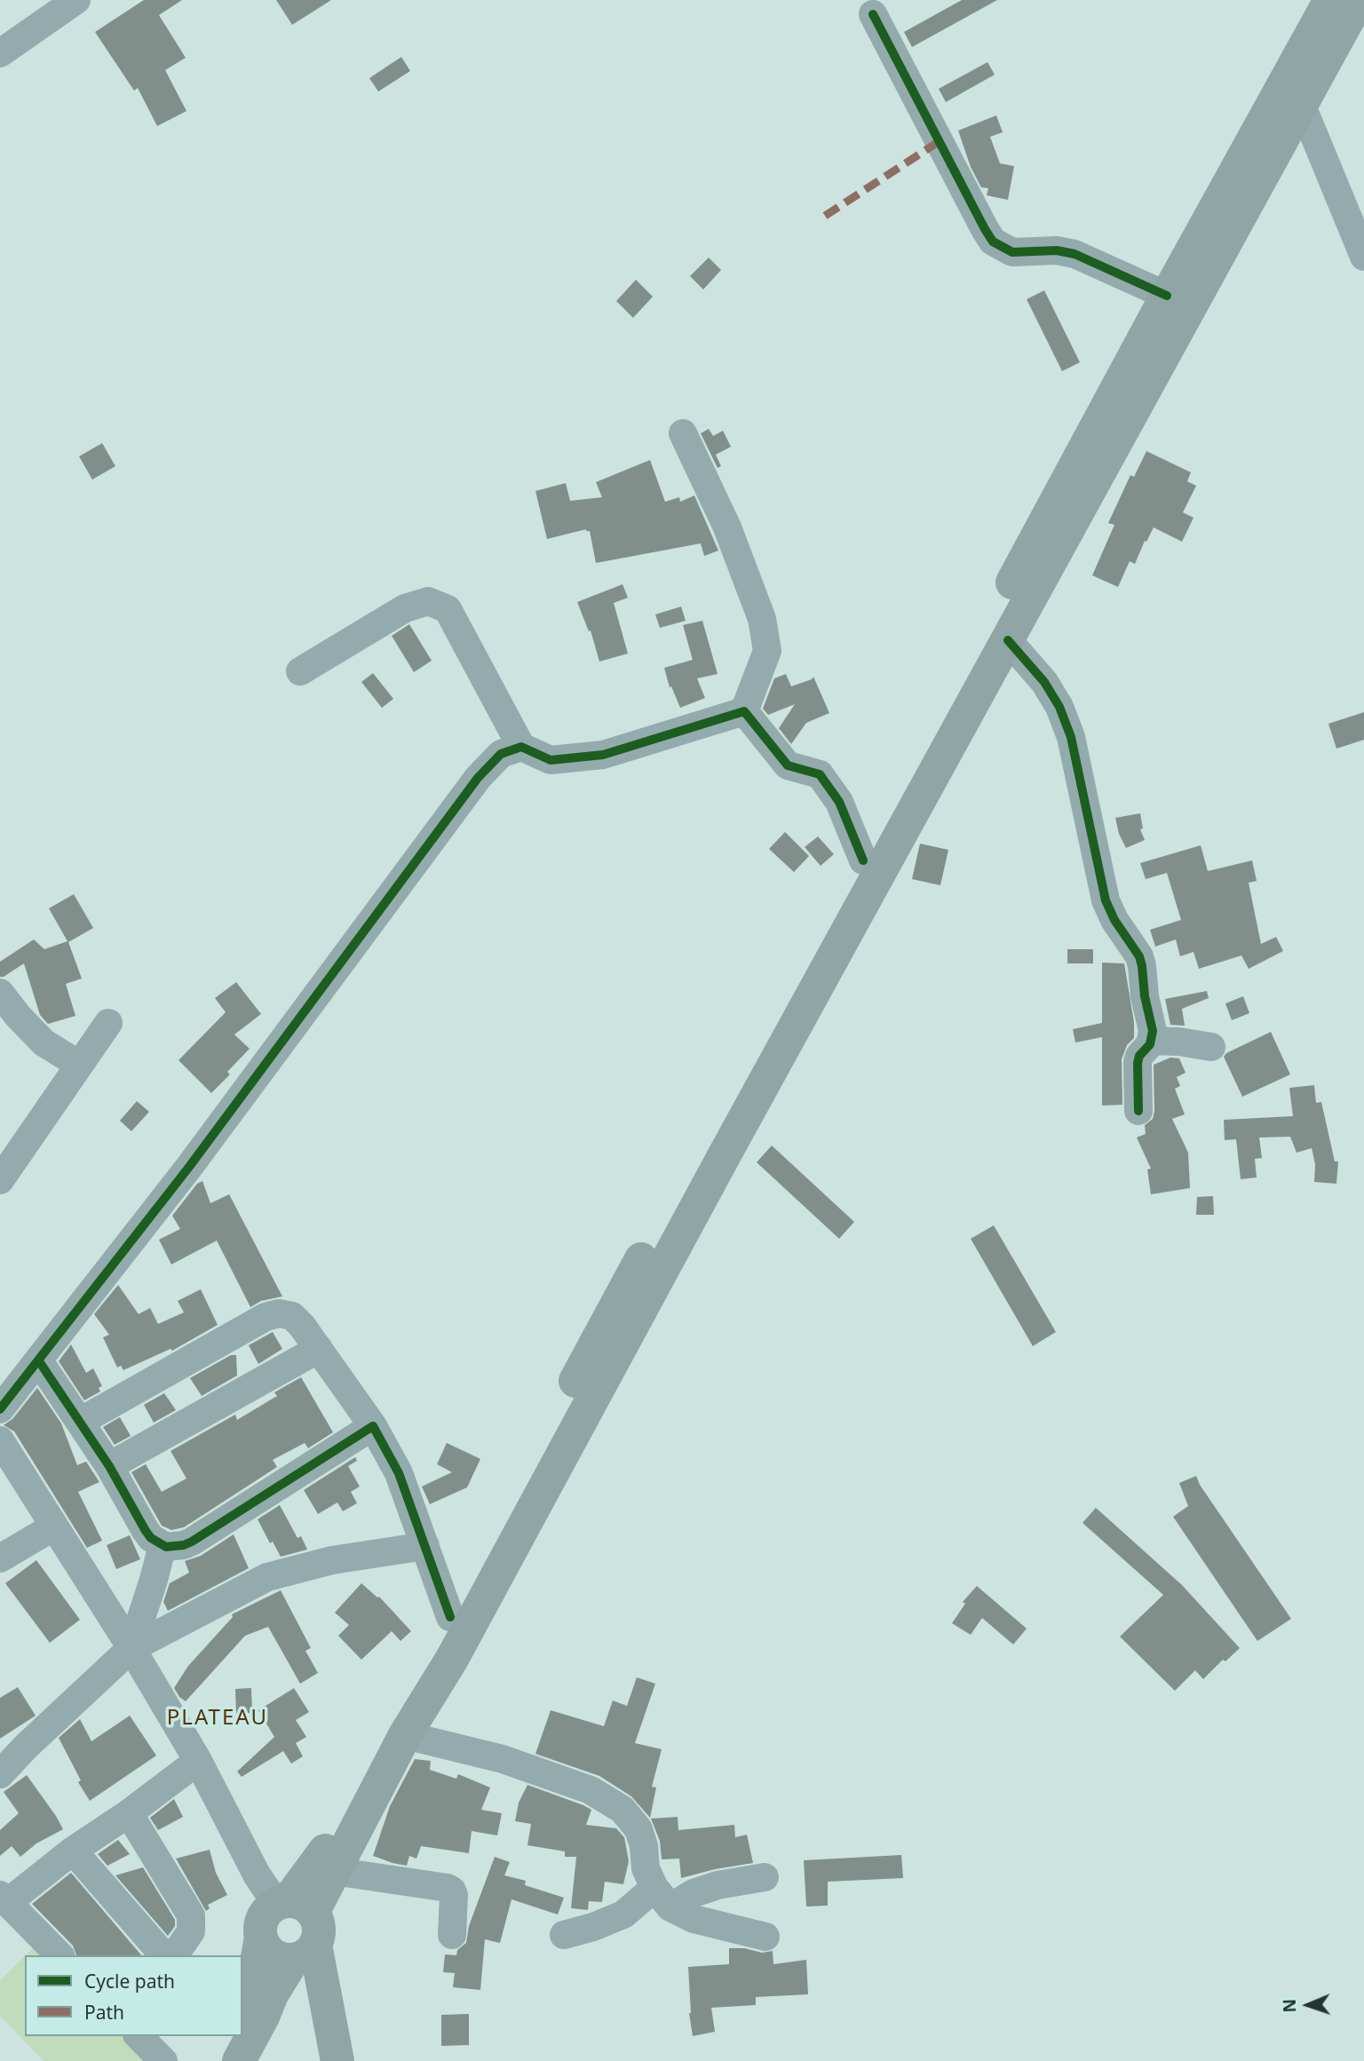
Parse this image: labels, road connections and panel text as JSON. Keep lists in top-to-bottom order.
{
  "districts": ["PLATEAU"],
  "legend": ["Cycle path", "Path"],
  "north": "left"
}
